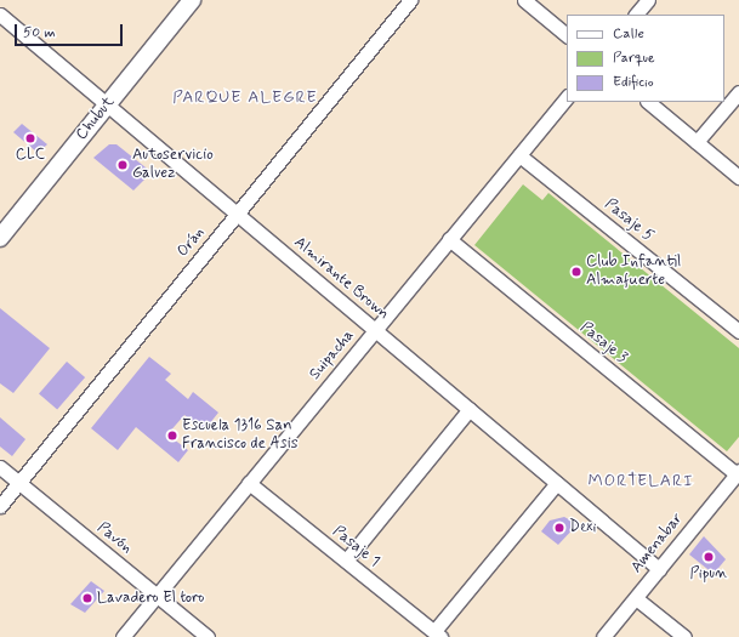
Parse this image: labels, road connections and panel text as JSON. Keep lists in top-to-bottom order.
{
  "streets": {
    "street": [
      "Chubut",
      "Pasaje 5",
      "Orán",
      "Almirante Brown",
      "Pasaje 3",
      "Suipacha",
      "Pavón",
      "Amenabar",
      "Pasaje 1"
    ]
  },
  "crossings": [
    ["Chubut", "Almirante Brown"],
    ["Pasaje 5", "Suipacha"],
    ["Orán", "Almirante Brown"],
    ["Orán", "Pavón"],
    ["Almirante Brown", "Suipacha"],
    ["Almirante Brown", "Amenabar"],
    ["Pasaje 3", "Suipacha"],
    ["Pasaje 3", "Amenabar"],
    ["Suipacha", "Pavón"],
    ["Suipacha", "Pasaje 1"]
  ],
  "districts": ["PARQUE ALEGRE", "MORTELARI"],
  "places": [
    "CLC",
    "Autoservicio Galvez",
    "Club Infantil Almafuerte",
    "Escuela 1316 San Francisco de Asis",
    "Dexi",
    "Pipun",
    "Lavadero El toro"
  ],
  "legend": ["Calle", "Parque", "Edificio"],
  "scale_bar": "50 m"
}
